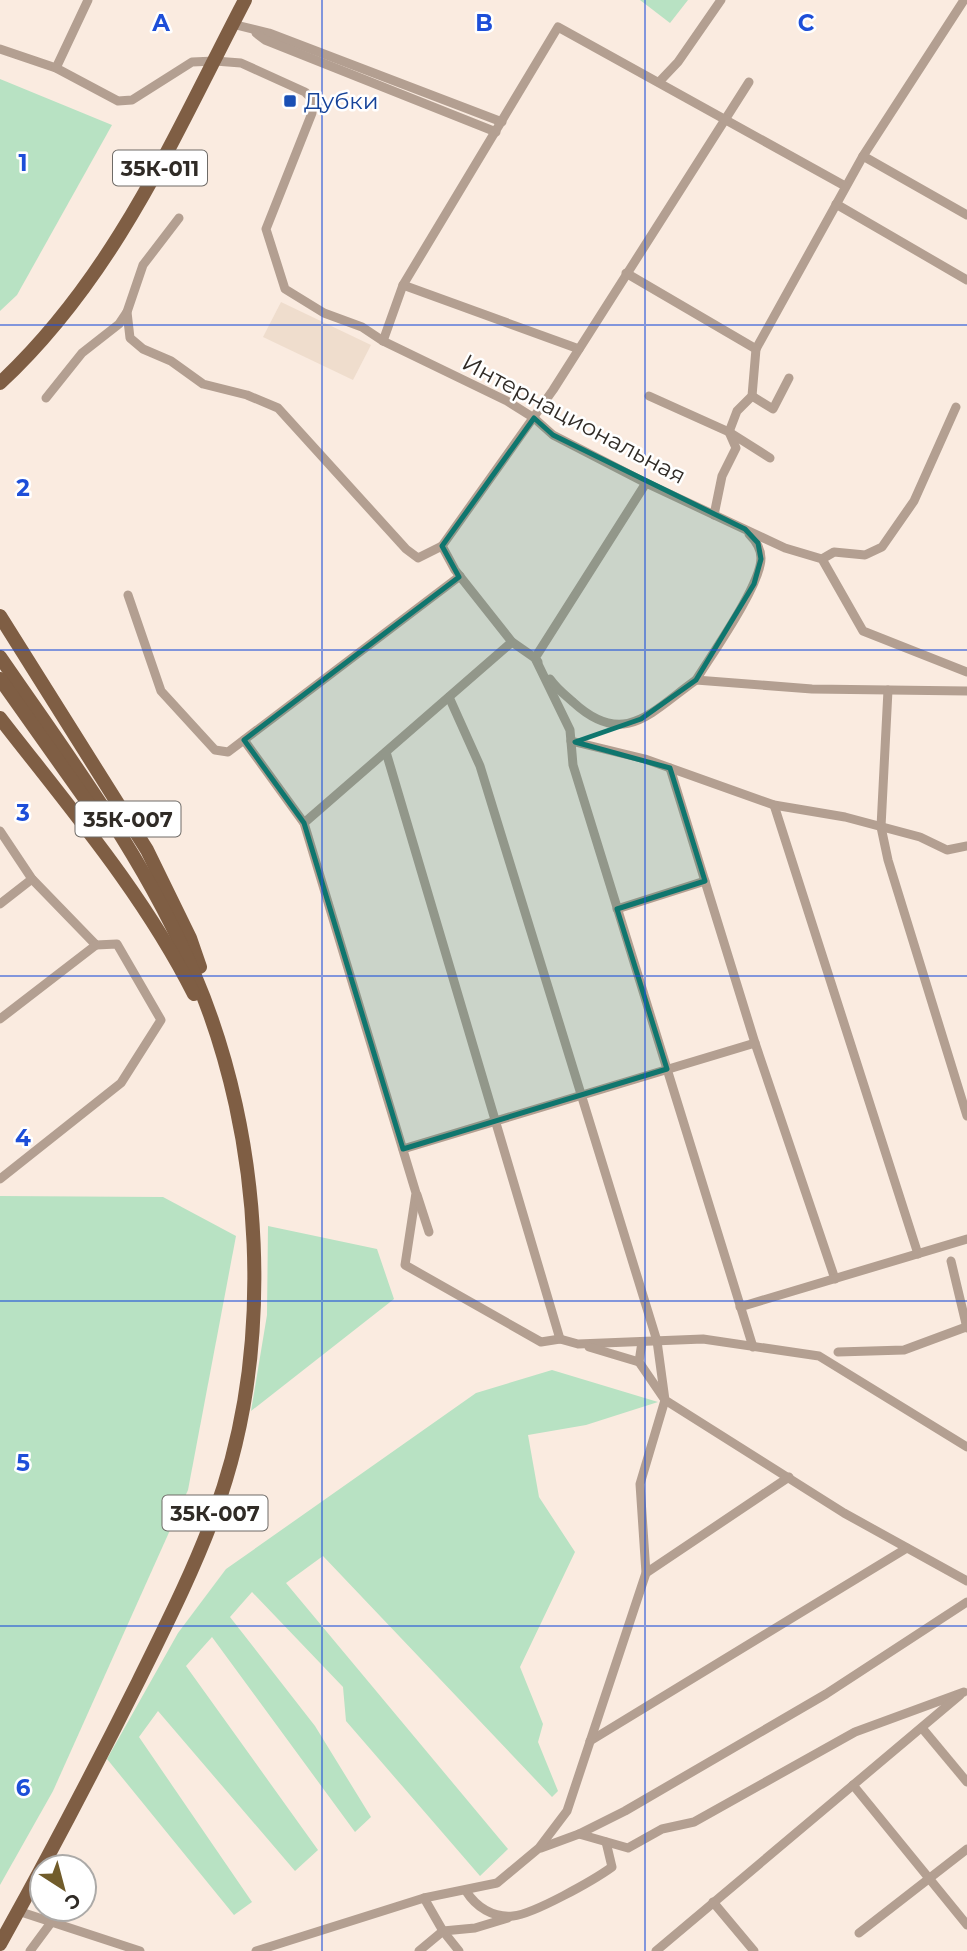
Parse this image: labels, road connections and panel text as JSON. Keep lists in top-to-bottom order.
{
  "streets": {
    "main road": ["35К-011", "35К-007"],
    "street": ["Интернациональная"]
  },
  "crossings": [
    ["35К-011", "Интернациональная"]
  ],
  "places": {
    "transit": ["Дубки"]
  },
  "north": "bottom right",
  "grid": {
    "columns": ["A", "B", "C"],
    "rows": [
      "1",
      "2",
      "3",
      "4",
      "5",
      "6"
    ]
  }
}
